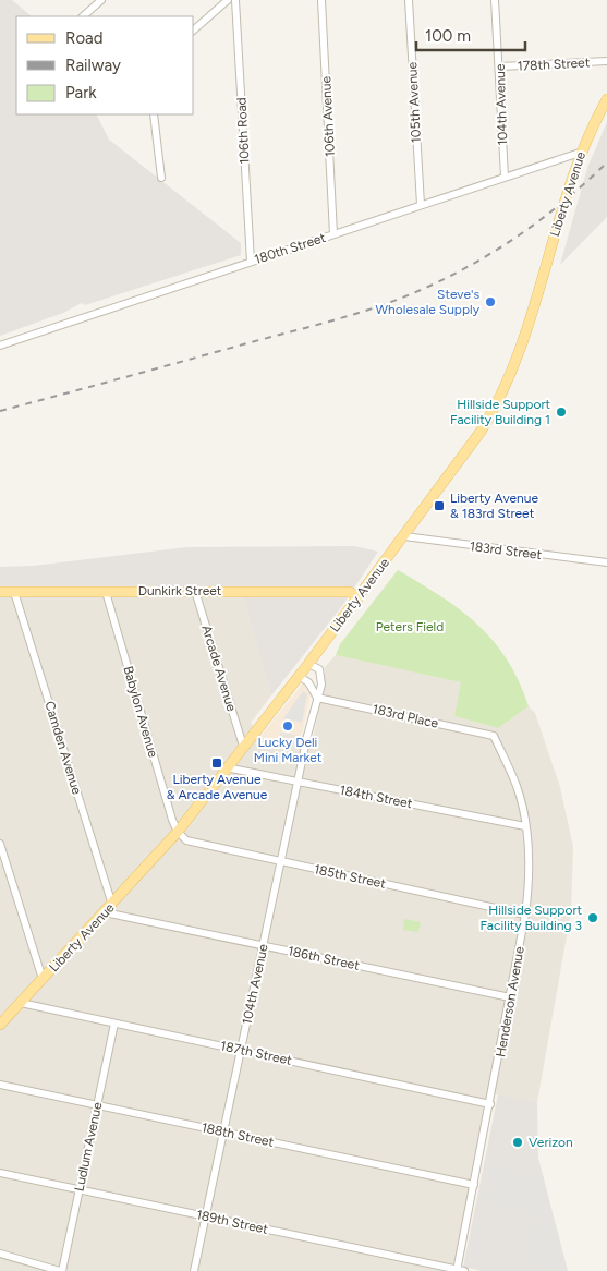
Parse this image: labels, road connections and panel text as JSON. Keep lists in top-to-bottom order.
{
  "streets": {
    "main road": ["Liberty Avenue", "Dunkirk Street"],
    "street": [
      "178th Street",
      "105th Avenue",
      "104th Avenue",
      "106th Avenue",
      "106th Road",
      "180th Street",
      "183rd Street",
      "Arcade Avenue",
      "Babylon Avenue",
      "183rd Place",
      "Camden Avenue",
      "184th Street",
      "185th Street",
      "186th Street",
      "Henderson Avenue",
      "187th Street",
      "188th Street",
      "Ludlum Avenue",
      "189th Street"
    ]
  },
  "crossings": [
    ["178th Street", "104th Avenue"],
    ["105th Avenue", "180th Street"],
    ["104th Avenue", "Liberty Avenue"],
    ["104th Avenue", "180th Street"],
    ["104th Avenue", "183rd Place"],
    ["104th Avenue", "184th Street"],
    ["104th Avenue", "185th Street"],
    ["104th Avenue", "186th Street"],
    ["104th Avenue", "187th Street"],
    ["104th Avenue", "188th Street"],
    ["104th Avenue", "189th Street"],
    ["106th Avenue", "180th Street"],
    ["106th Road", "180th Street"],
    ["Liberty Avenue", "180th Street"],
    ["Liberty Avenue", "183rd Street"],
    ["Liberty Avenue", "Dunkirk Street"],
    ["Liberty Avenue", "Arcade Avenue"],
    ["Liberty Avenue", "Babylon Avenue"],
    ["Liberty Avenue", "Camden Avenue"],
    ["Liberty Avenue", "184th Street"],
    ["Liberty Avenue", "185th Street"],
    ["Liberty Avenue", "186th Street"],
    ["Liberty Avenue", "187th Street"],
    ["Dunkirk Street", "Arcade Avenue"],
    ["Dunkirk Street", "Babylon Avenue"],
    ["Dunkirk Street", "Camden Avenue"],
    ["Babylon Avenue", "185th Street"],
    ["183rd Place", "Henderson Avenue"],
    ["Camden Avenue", "186th Street"],
    ["184th Street", "Henderson Avenue"],
    ["185th Street", "Henderson Avenue"],
    ["186th Street", "Henderson Avenue"],
    ["Henderson Avenue", "187th Street"],
    ["Henderson Avenue", "188th Street"],
    ["Henderson Avenue", "189th Street"],
    ["187th Street", "Ludlum Avenue"],
    ["188th Street", "Ludlum Avenue"],
    ["Ludlum Avenue", "189th Street"]
  ],
  "parks": ["Peters Field"],
  "places": {
    "other": [
      "Steve's Wholesale Supply",
      "Hillside Support Facility Building 1",
      "Lucky Deli Mini Market",
      "Hillside Support Facility Building 3",
      "Verizon"
    ],
    "transit": ["Liberty Avenue & 183rd Street", "Liberty Avenue & Arcade Avenue"]
  },
  "legend": ["Road", "Railway", "Park"],
  "scale_bar": "100 m"
}
